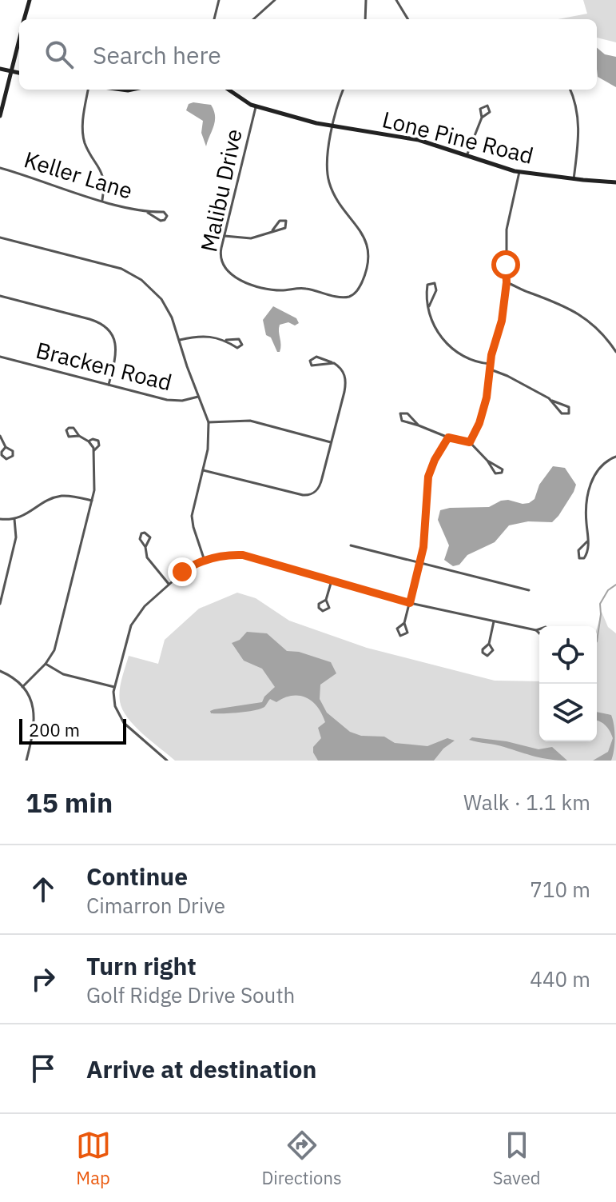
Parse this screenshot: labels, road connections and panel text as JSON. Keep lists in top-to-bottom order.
{
  "streets": {
    "street": [
      "Lone Pine Road",
      "Keller Lane",
      "Malibu Drive",
      "Bracken Road"
    ]
  },
  "crossings": [
    ["Lone Pine Road", "Malibu Drive"]
  ],
  "scale_bar": "200 m",
  "page": {
    "search": "Search here",
    "scale": "200 m",
    "heading": ["15 min", "Walk · 1.1 km"],
    "list": [
      ["Continue", "Cimarron Drive", "710 m"],
      ["Turn right", "Golf Ridge Drive South", "440 m"],
      "Arrive at destination"
    ],
    "nav": ["Map", "Directions", "Saved"]
  }
}
